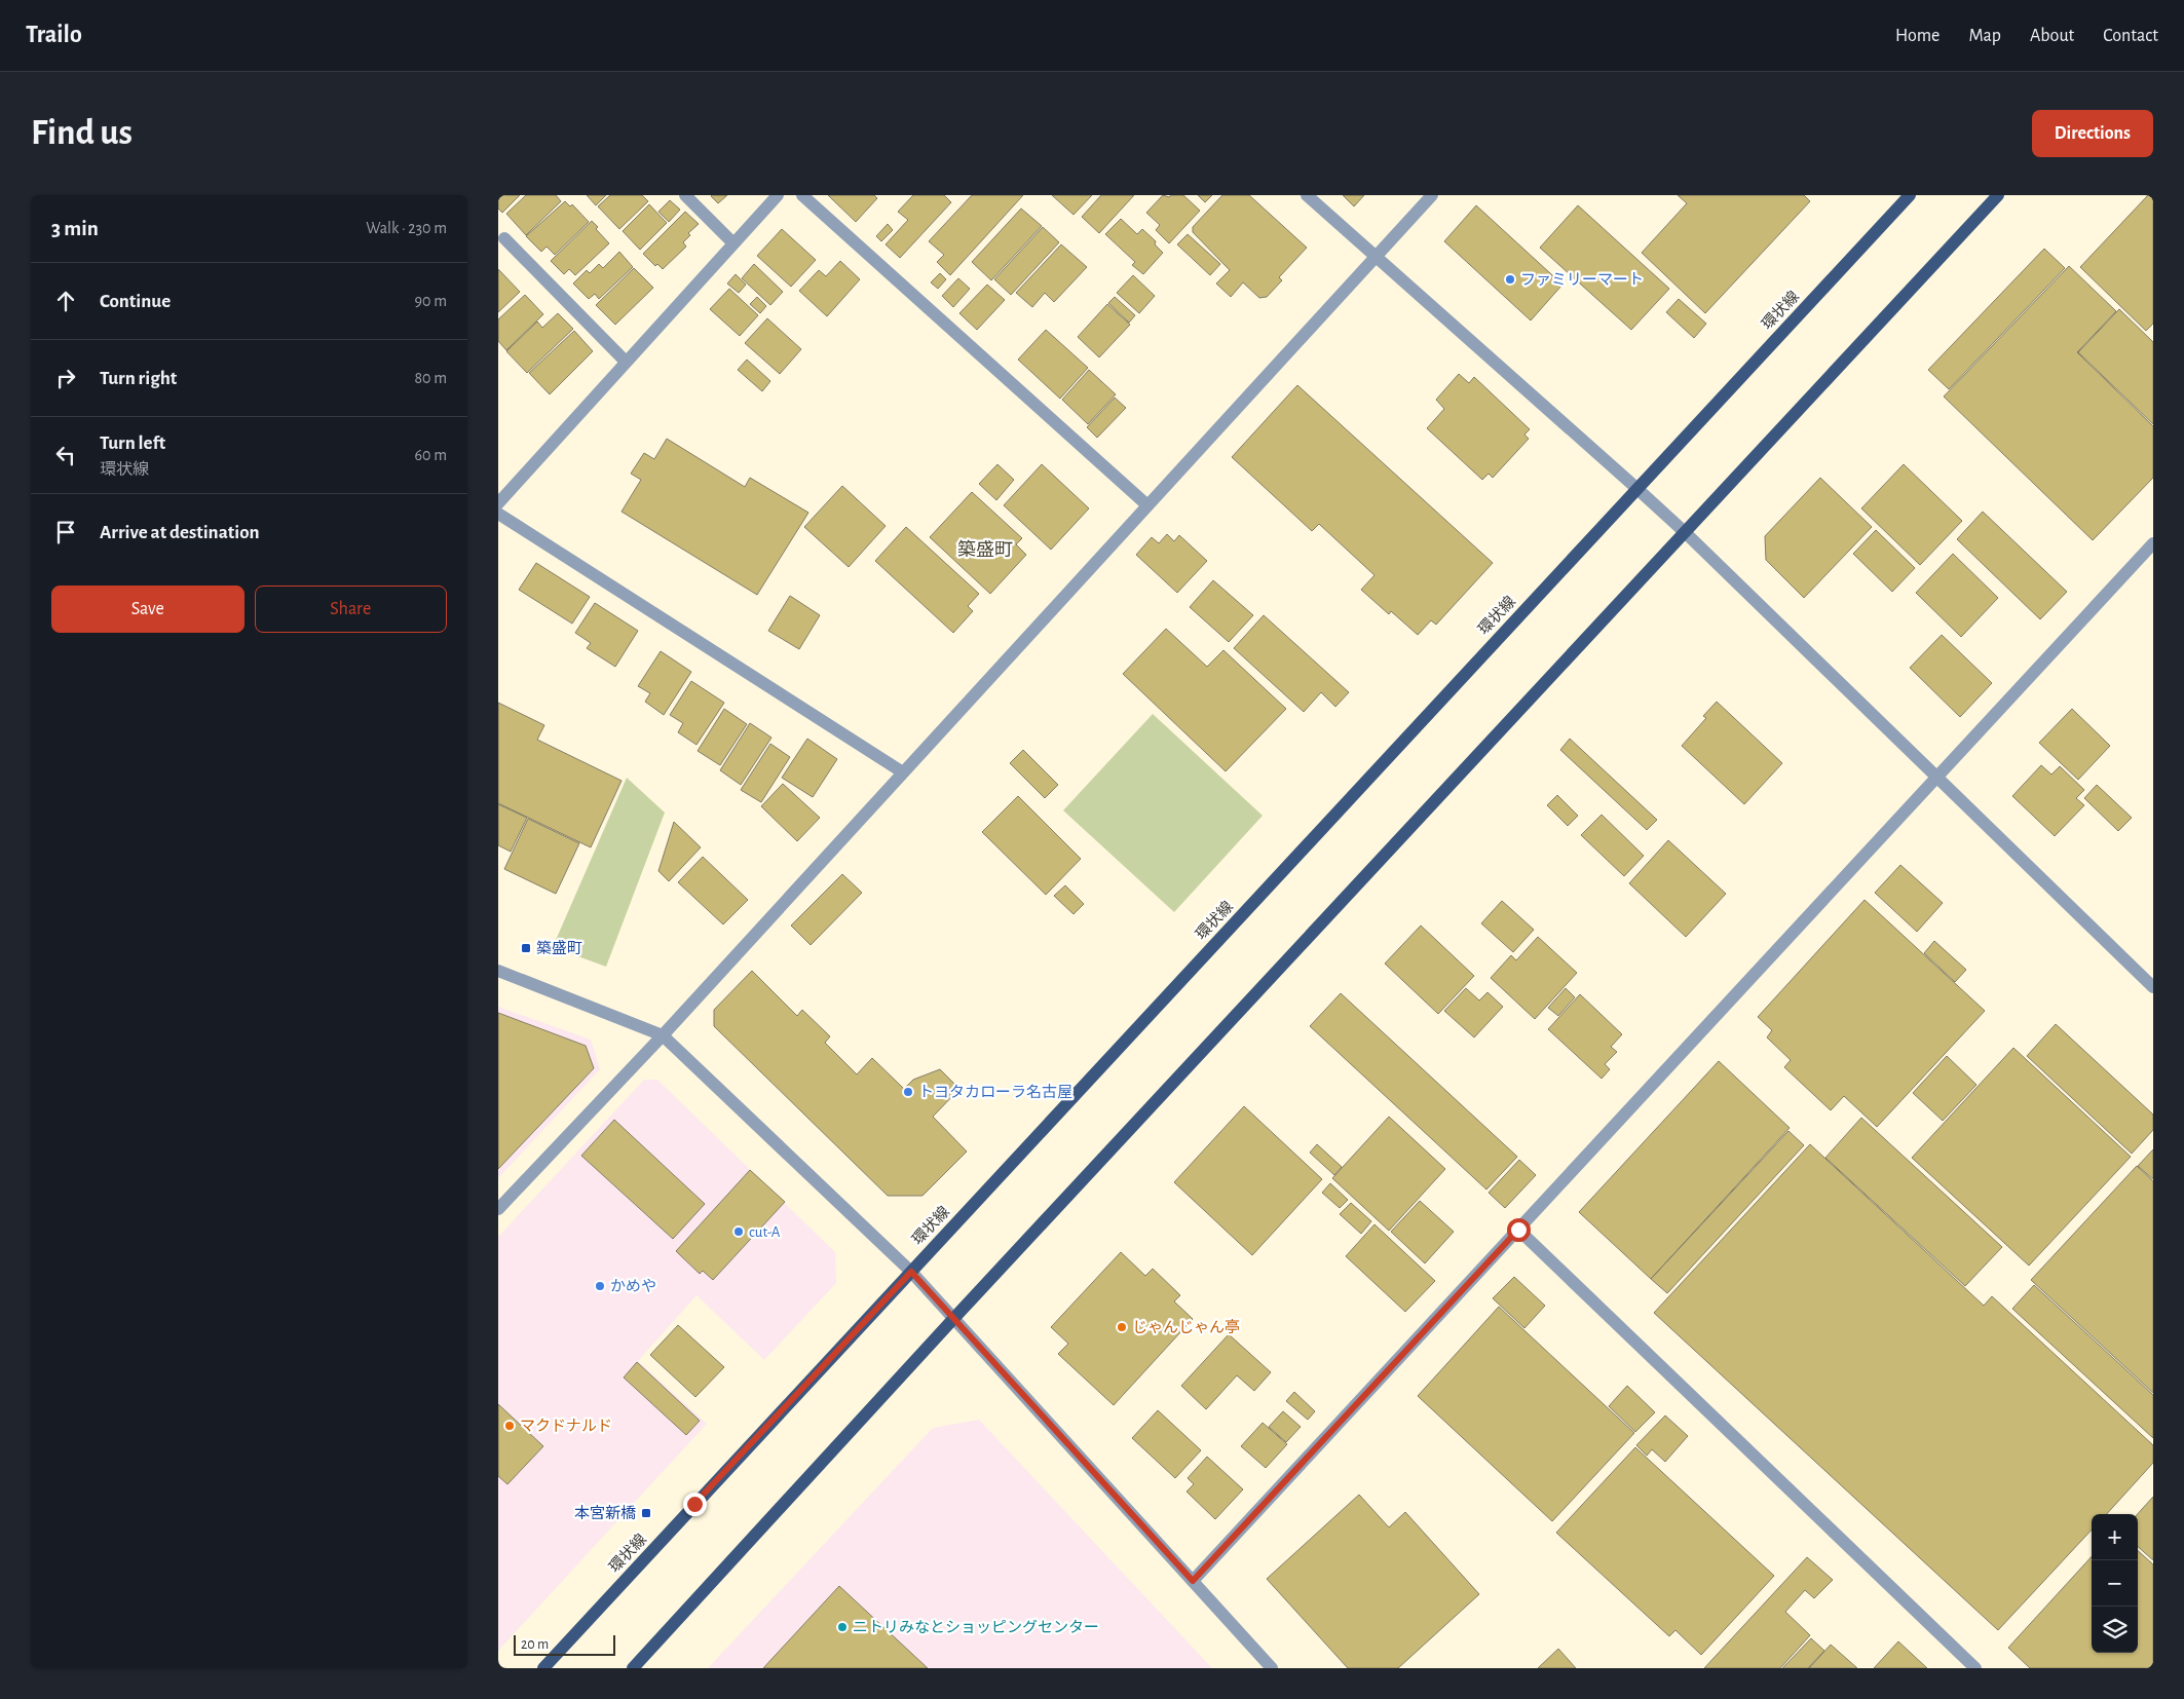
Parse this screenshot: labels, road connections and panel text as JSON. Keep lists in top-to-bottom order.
{
  "streets": {
    "main road": ["環状線"]
  },
  "districts": ["築盛町"],
  "places": {
    "other": [
      "ファミリーマート",
      "トヨタカローラ名古屋",
      "cut-A",
      "かめや",
      "じゃんじゃん亭",
      "マクドナルド",
      "ニトリみなとショッピングセンター"
    ],
    "transit": ["築盛町", "本宮新橋"]
  },
  "scale_bar": "20 m",
  "page": {
    "header": "Trailo",
    "nav": [
      "Home",
      "Map",
      "About",
      "Contact"
    ],
    "buttons": [
      "Directions",
      ["Save", "Share"]
    ],
    "title": "Find us",
    "heading": ["3 min", "Walk · 230 m"],
    "list": [
      ["Continue", "90 m"],
      ["Turn right", "80 m"],
      ["Turn left", "環状線", "60 m"],
      "Arrive at destination"
    ],
    "map_buttons": ["+", "−"],
    "scale": "20 m"
  }
}
